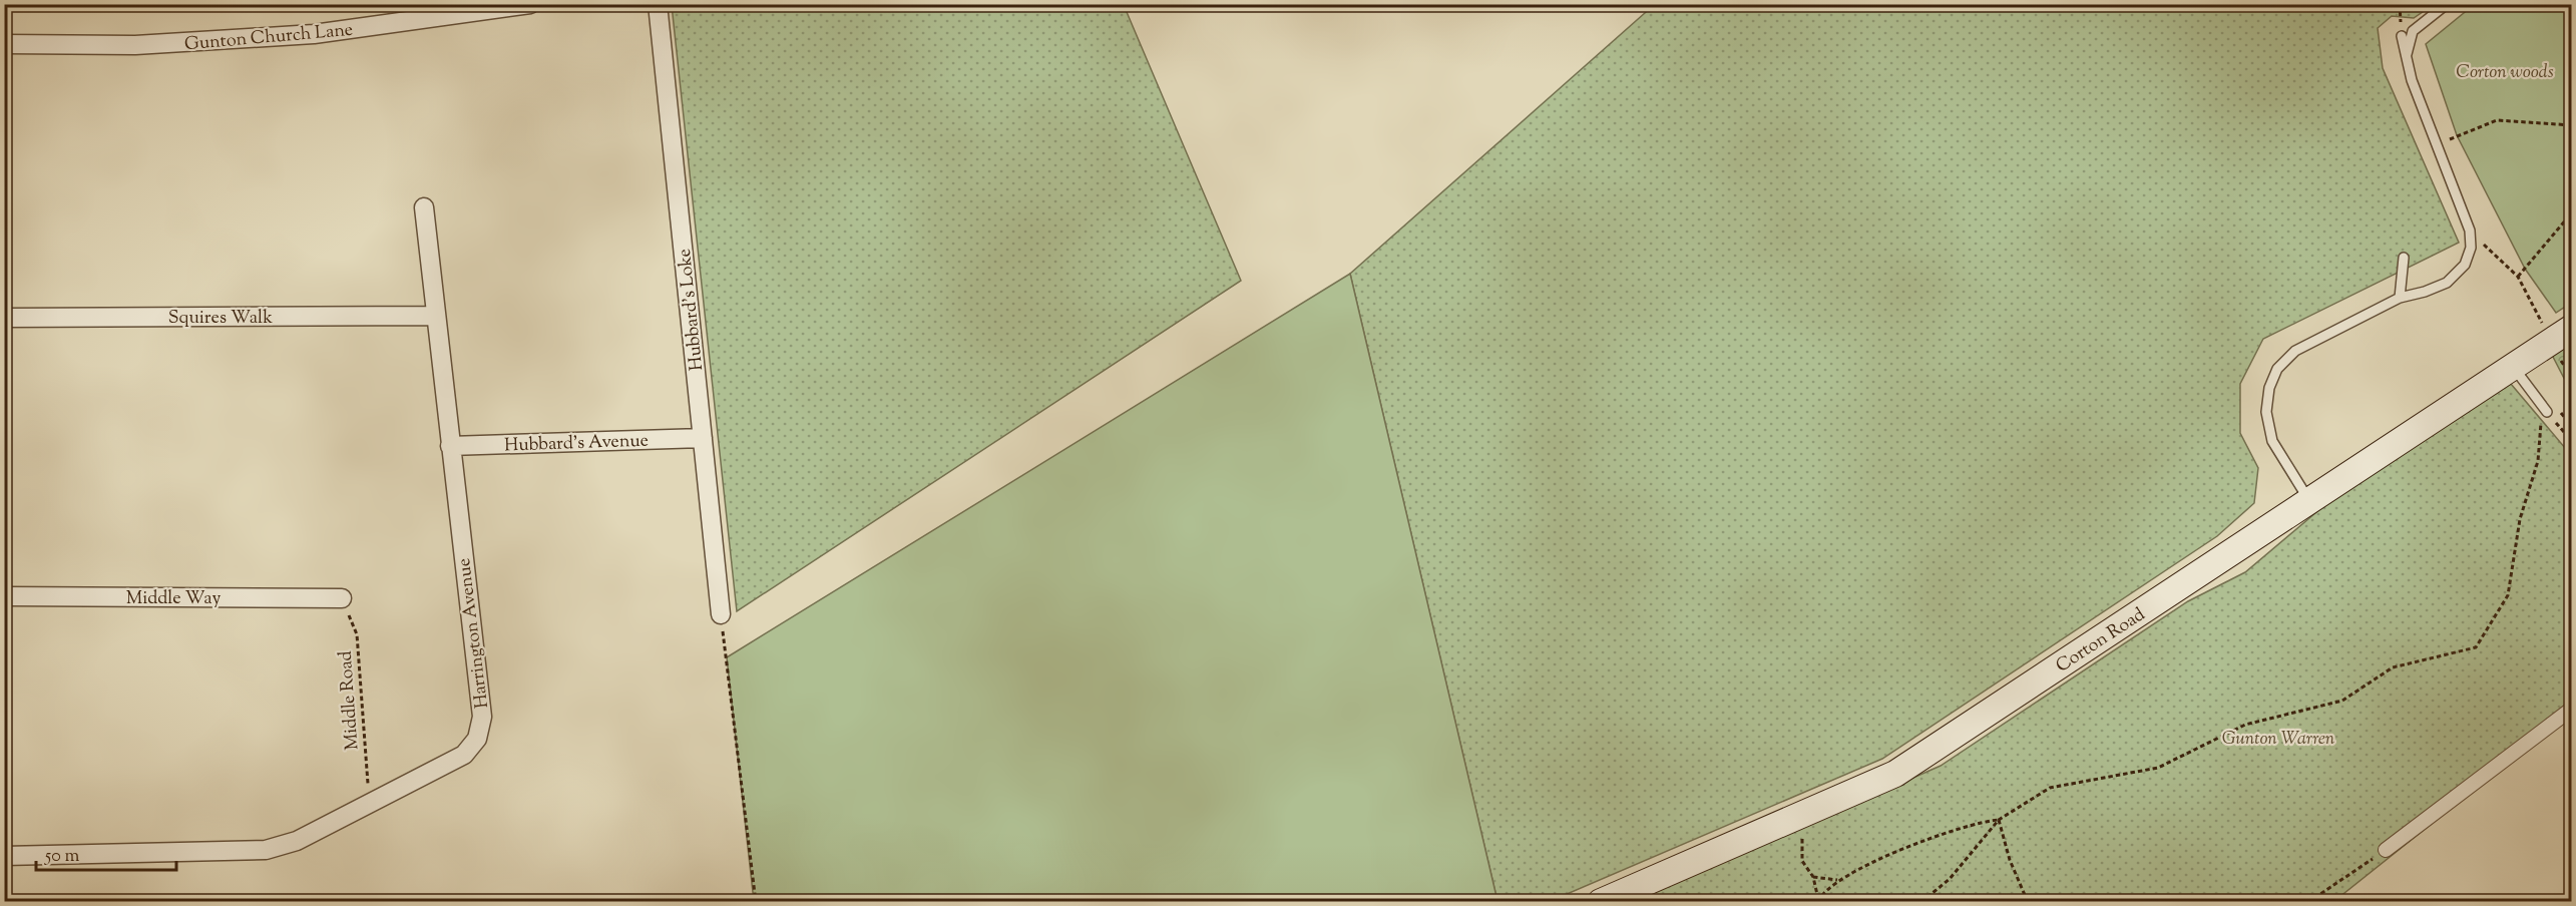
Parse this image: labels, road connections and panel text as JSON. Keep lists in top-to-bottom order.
{
  "streets": {
    "main road": ["Corton Road"],
    "street": [
      "Gunton Church Lane",
      "Hubbard's Loke",
      "Squires Walk",
      "Hubbard's Avenue",
      "Middle Way",
      "Harrington Avenue"
    ],
    "path": ["Middle Road"]
  },
  "crossings": [
    ["Hubbard's Loke", "Hubbard's Avenue"],
    ["Squires Walk", "Harrington Avenue"],
    ["Hubbard's Avenue", "Harrington Avenue"],
    ["Middle Way", "Middle Road"],
    ["Harrington Avenue", "Middle Road"]
  ],
  "parks": ["Corton woods", "Gunton Warren"],
  "scale_bar": "50 m"
}
